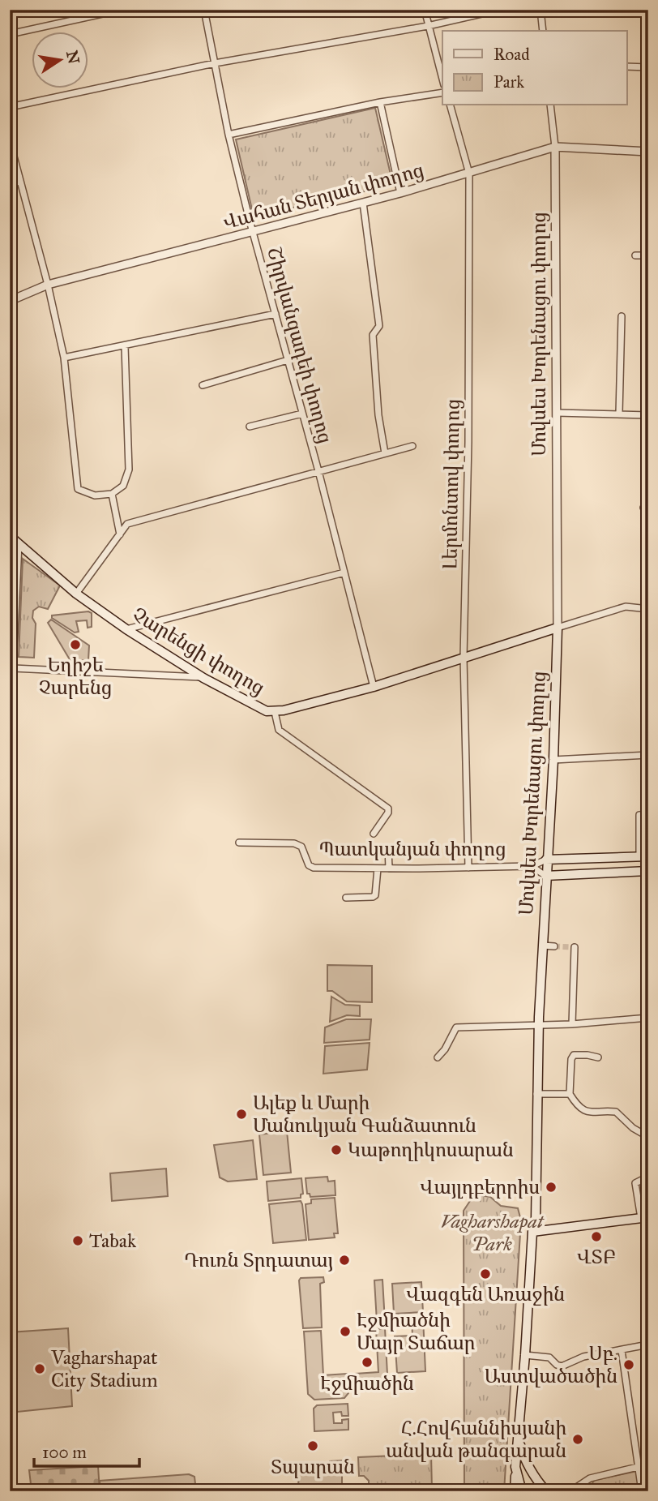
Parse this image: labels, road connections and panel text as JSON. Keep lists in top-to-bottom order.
{
  "streets": {
    "main road": ["Մովսես Խորենացու փողոց", "Չարենցի փողոց", "Պատկանյան փողոց"],
    "street": ["Վահան Տերյան փողոց", "Շիրվանզադեի փողոց", "Լերմոնտով փողոց"]
  },
  "crossings": [
    ["Վահան Տերյան փողոց", "Մովսես Խորենացու փողոց"],
    ["Վահան Տերյան փողոց", "Շիրվանզադեի փողոց"],
    ["Վահան Տերյան փողոց", "Լերմոնտով փողոց"],
    ["Մովսես Խորենացու փողոց", "Չարենցի փողոց"],
    ["Մովսես Խորենացու փողոց", "Պատկանյան փողոց"],
    ["Շիրվանզադեի փողոց", "Չարենցի փողոց"],
    ["Լերմոնտով փողոց", "Չարենցի փողոց"],
    ["Լերմոնտով փողոց", "Պատկանյան փողոց"]
  ],
  "parks": ["Vagharshapat Park"],
  "places": [
    "Եղիշե Չարենց",
    "Ալեք և Մարի Մանուկյան Գանձատուն",
    "Կաթողիկոսարան",
    "Վայլդբերրիս",
    "ՎՏԲ",
    "Tabak",
    "Դուռն Տրդատայ",
    "Վազգեն Առաջին",
    "Էջմիածնի Մայր Տաճար",
    "Էջմիածին",
    "Սբ. Աստվածածին",
    "Vagharshapat City Stadium",
    "Հ.Հովհաննիսյանի անվան թանգարան",
    "Տպարան"
  ],
  "legend": ["Road", "Park"],
  "scale_bar": "100 m",
  "north": "right"
}
